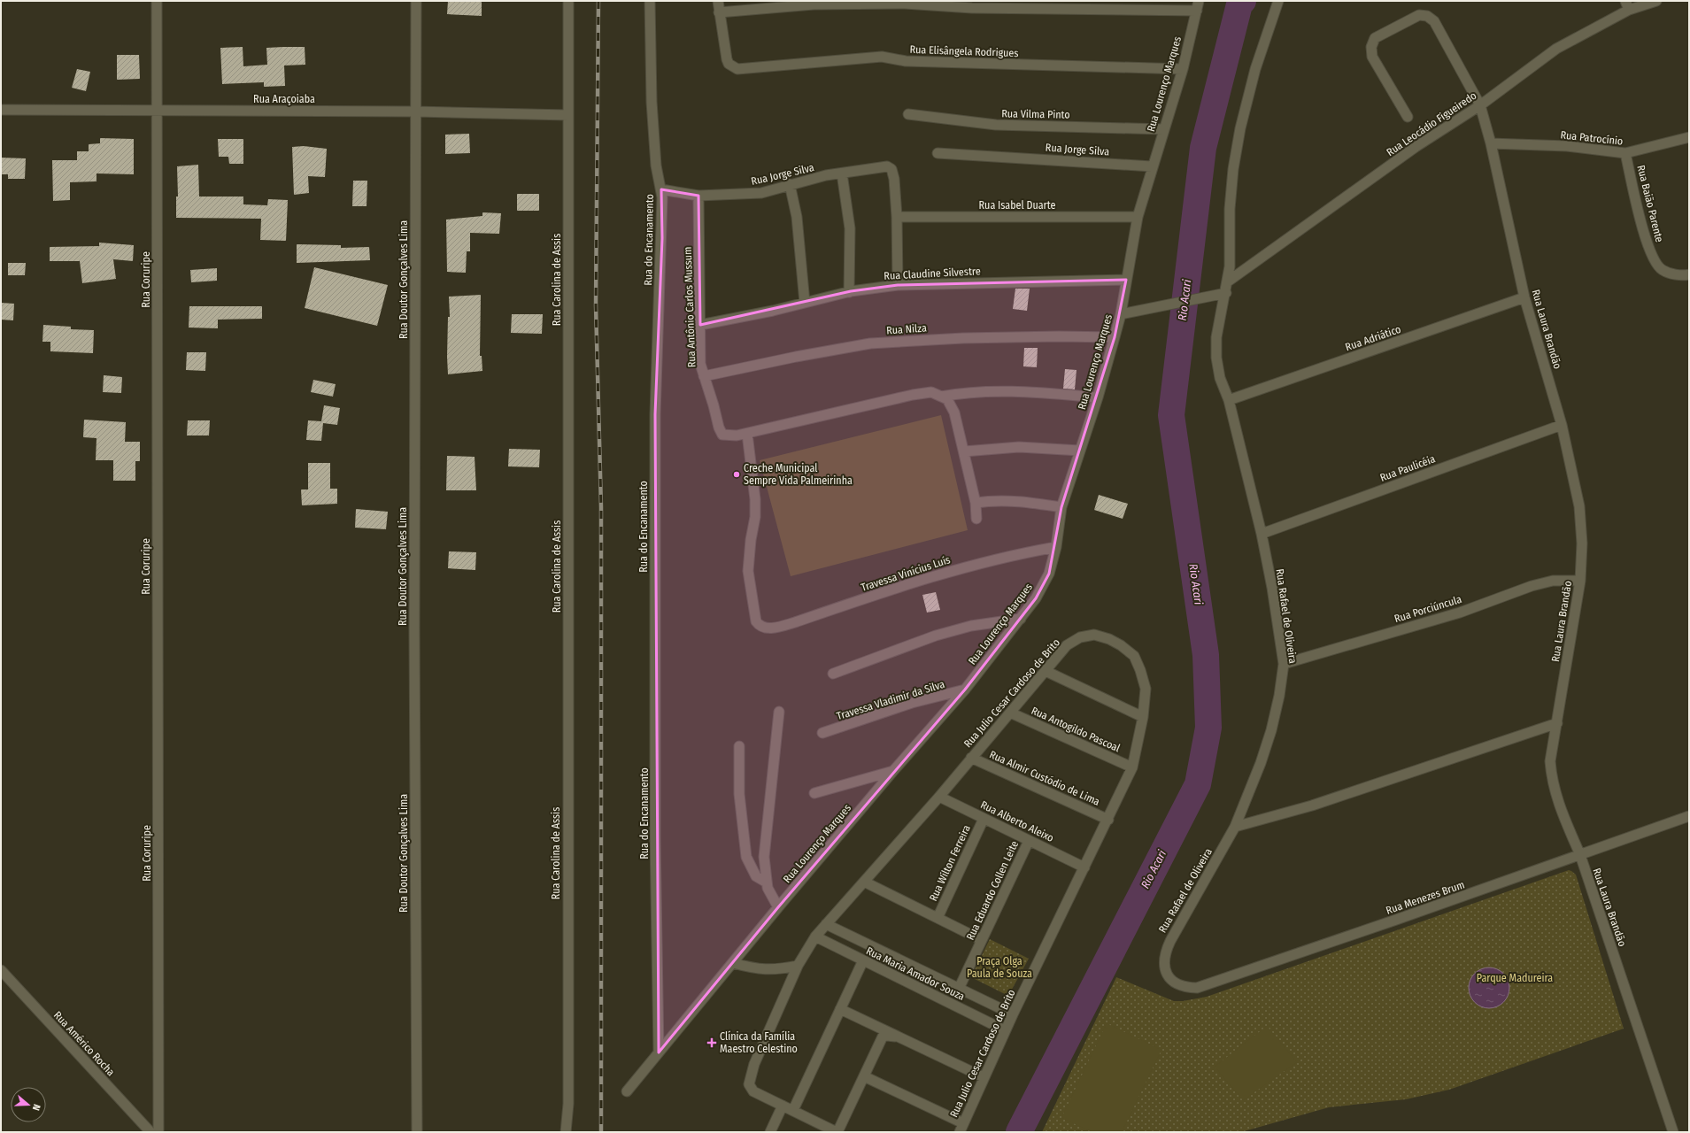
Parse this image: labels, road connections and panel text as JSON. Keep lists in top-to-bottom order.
{
  "streets": {
    "street": [
      "Rua Elisângela Rodrigues",
      "Rua Lourenço Marques",
      "Rua Araçoiaba",
      "Rua Vilma Pinto",
      "Rua Leocádio Figueiredo",
      "Rua Patrocínio",
      "Rua Jorge Silva",
      "Rua Baião Parente",
      "Rua Isabel Duarte",
      "Rua do Encanamento",
      "Rua Claudine Silvestre",
      "Rua Coruripe",
      "Rua Doutor Gonçalves Lima",
      "Rua Carolina de Assis",
      "Rua Antônio Carlos Mussum",
      "Rua Nilza",
      "Rua Laura Brandão",
      "Rua Adriático",
      "Rua Paulicéia",
      "Travessa Vinícius Luís",
      "Rua Porciúncula",
      "Rua Rafael de Oliveira",
      "Rua Julio Cesar Cardoso de Brito",
      "Travessa Vladimir da Silva",
      "Rua Antogildo Pascoal",
      "Rua Almir Custódio de Lima",
      "Rua Alberto Aleixo",
      "Rua Wilton Ferreira",
      "Rua Eduardo Collen Leite",
      "Rua Menezes Brum",
      "Rua Maria Amador Souza",
      "Rua Américo Rocha"
    ]
  },
  "crossings": [
    ["Rua Elisângela Rodrigues", "Rua Lourenço Marques"],
    ["Rua Lourenço Marques", "Rua Vilma Pinto"],
    ["Rua Lourenço Marques", "Rua Jorge Silva"],
    ["Rua Lourenço Marques", "Rua Isabel Duarte"],
    ["Rua Lourenço Marques", "Rua do Encanamento"],
    ["Rua Lourenço Marques", "Rua Claudine Silvestre"],
    ["Rua Lourenço Marques", "Rua Nilza"],
    ["Rua Lourenço Marques", "Travessa Vinícius Luís"],
    ["Rua Lourenço Marques", "Travessa Vladimir da Silva"],
    ["Rua Araçoiaba", "Rua Coruripe"],
    ["Rua Araçoiaba", "Rua Doutor Gonçalves Lima"],
    ["Rua Araçoiaba", "Rua Carolina de Assis"],
    ["Rua Leocádio Figueiredo", "Rua Laura Brandão"],
    ["Rua Leocádio Figueiredo", "Rua Rafael de Oliveira"],
    ["Rua Patrocínio", "Rua Baião Parente"],
    ["Rua Patrocínio", "Rua Laura Brandão"],
    ["Rua Jorge Silva", "Rua Isabel Duarte"],
    ["Rua Jorge Silva", "Rua do Encanamento"],
    ["Rua Jorge Silva", "Rua Antônio Carlos Mussum"],
    ["Rua Claudine Silvestre", "Rua Antônio Carlos Mussum"],
    ["Rua Antônio Carlos Mussum", "Rua Nilza"],
    ["Rua Antônio Carlos Mussum", "Travessa Vinícius Luís"],
    ["Rua Laura Brandão", "Rua Adriático"],
    ["Rua Laura Brandão", "Rua Paulicéia"],
    ["Rua Laura Brandão", "Rua Porciúncula"],
    ["Rua Laura Brandão", "Rua Menezes Brum"],
    ["Rua Adriático", "Rua Rafael de Oliveira"],
    ["Rua Paulicéia", "Rua Rafael de Oliveira"],
    ["Rua Porciúncula", "Rua Rafael de Oliveira"],
    ["Rua Rafael de Oliveira", "Rua Menezes Brum"],
    ["Rua Julio Cesar Cardoso de Brito", "Rua Antogildo Pascoal"],
    ["Rua Julio Cesar Cardoso de Brito", "Rua Almir Custódio de Lima"],
    ["Rua Julio Cesar Cardoso de Brito", "Rua Alberto Aleixo"],
    ["Rua Julio Cesar Cardoso de Brito", "Rua Maria Amador Souza"],
    ["Rua Alberto Aleixo", "Rua Wilton Ferreira"],
    ["Rua Alberto Aleixo", "Rua Eduardo Collen Leite"],
    ["Rua Eduardo Collen Leite", "Rua Maria Amador Souza"]
  ],
  "water": ["Rio Acari"],
  "parks": ["Praça Olga Paula de Souza", "Parque Madureira"],
  "places": {
    "other": ["Creche Municipal Sempre Vida Palmeirinha"],
    "health": ["Clínica da Família Maestro Celestino"]
  },
  "north": "right"
}
